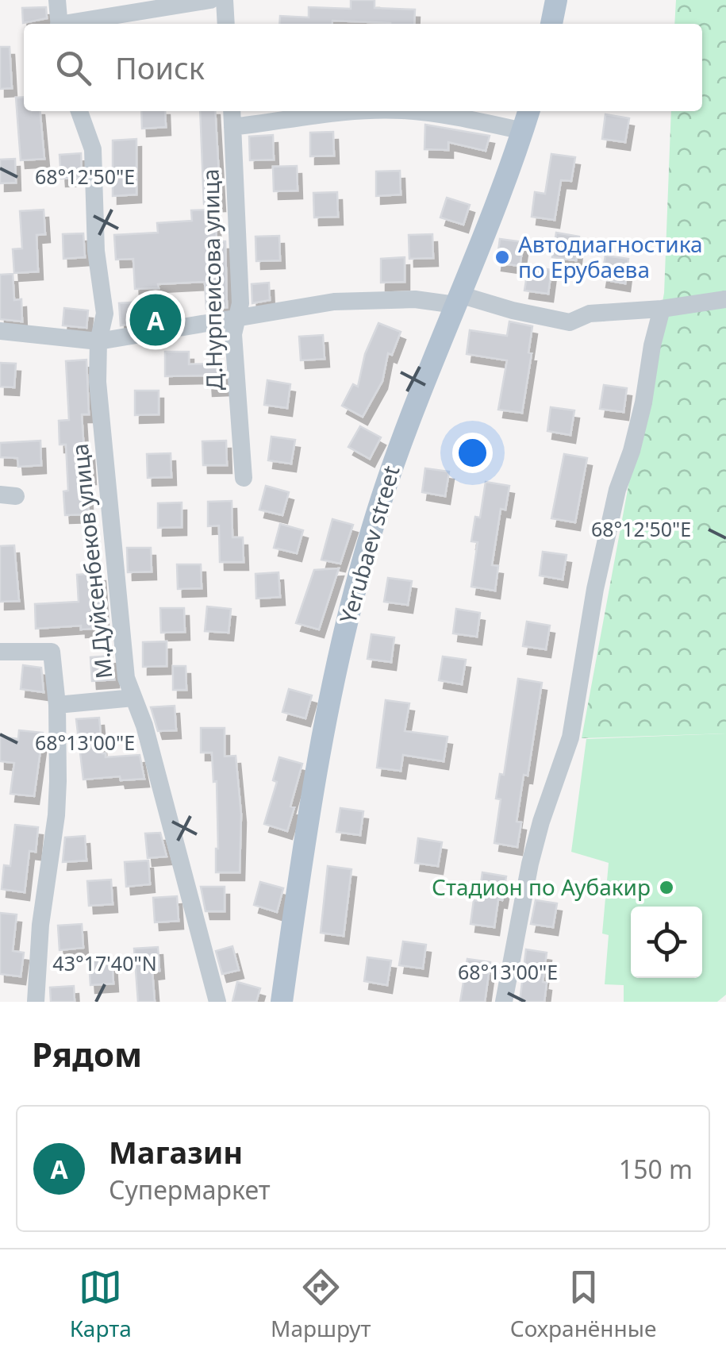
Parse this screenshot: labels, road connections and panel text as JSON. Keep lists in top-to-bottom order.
{
  "streets": {
    "main road": ["Yerubaev street"],
    "street": ["Д.Нурпеисова улица", "М.Дуйсенбеков улица"]
  },
  "places": ["Автодиагностика по Ерубаева", "Стадион по Аубакир"],
  "page": {
    "search": "Поиск",
    "pins": "A",
    "heading": "Рядом",
    "list": [
      {
        "mark": "A",
        "name": "Магазин",
        "note": "Супермаркет",
        "value": "150 m"
      }
    ],
    "nav": ["Карта", "Маршрут", "Сохранённые"]
  },
  "coordinates": ["68°12'50\"E", "68°13'00\"E", "43°17'40\"N"]
}
